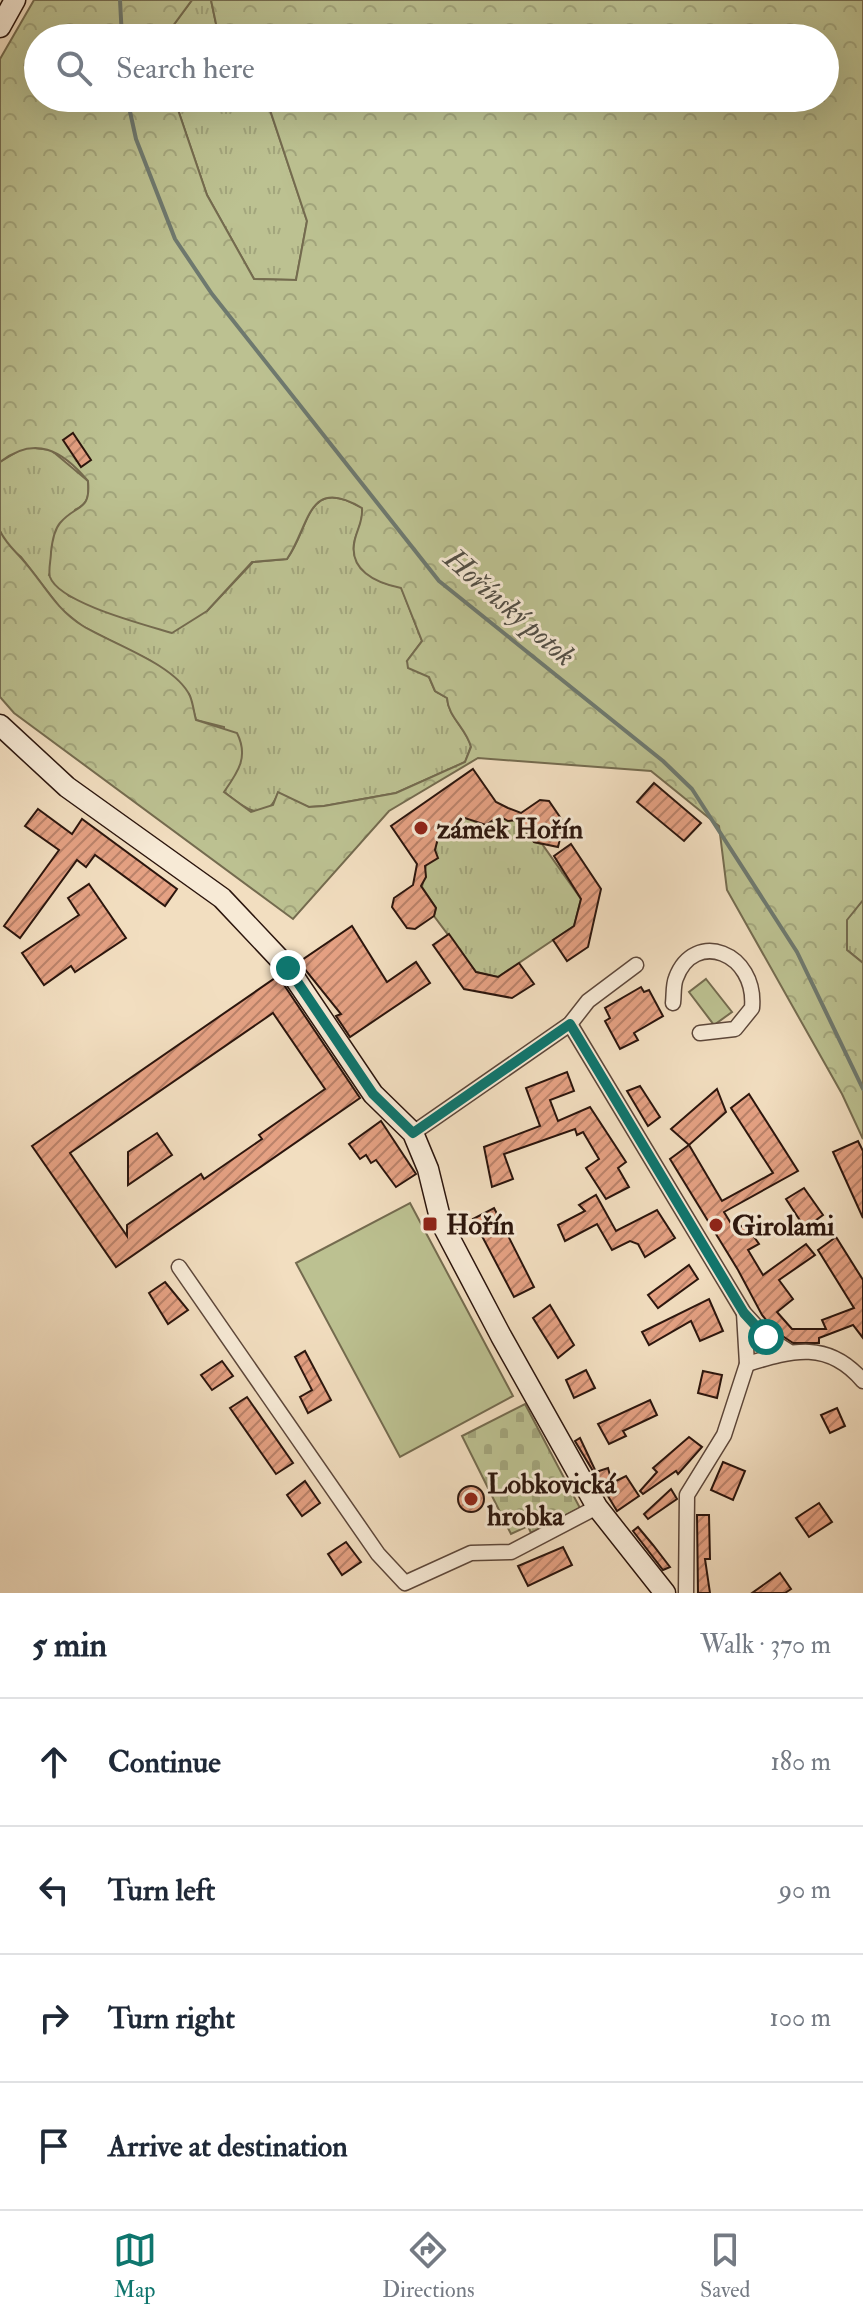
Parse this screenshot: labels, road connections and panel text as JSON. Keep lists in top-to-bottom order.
{
  "water": ["Hořínský potok"],
  "places": {
    "other": ["zámek Hořín", "Girolami", "Lobkovická hrobka"],
    "transit": ["Hořín"]
  },
  "page": {
    "search": "Search here",
    "heading": ["5 min", "Walk · 370 m"],
    "list": [
      ["Continue", "180 m"],
      ["Turn left", "90 m"],
      ["Turn right", "100 m"],
      "Arrive at destination"
    ],
    "nav": ["Map", "Directions", "Saved"]
  }
}
